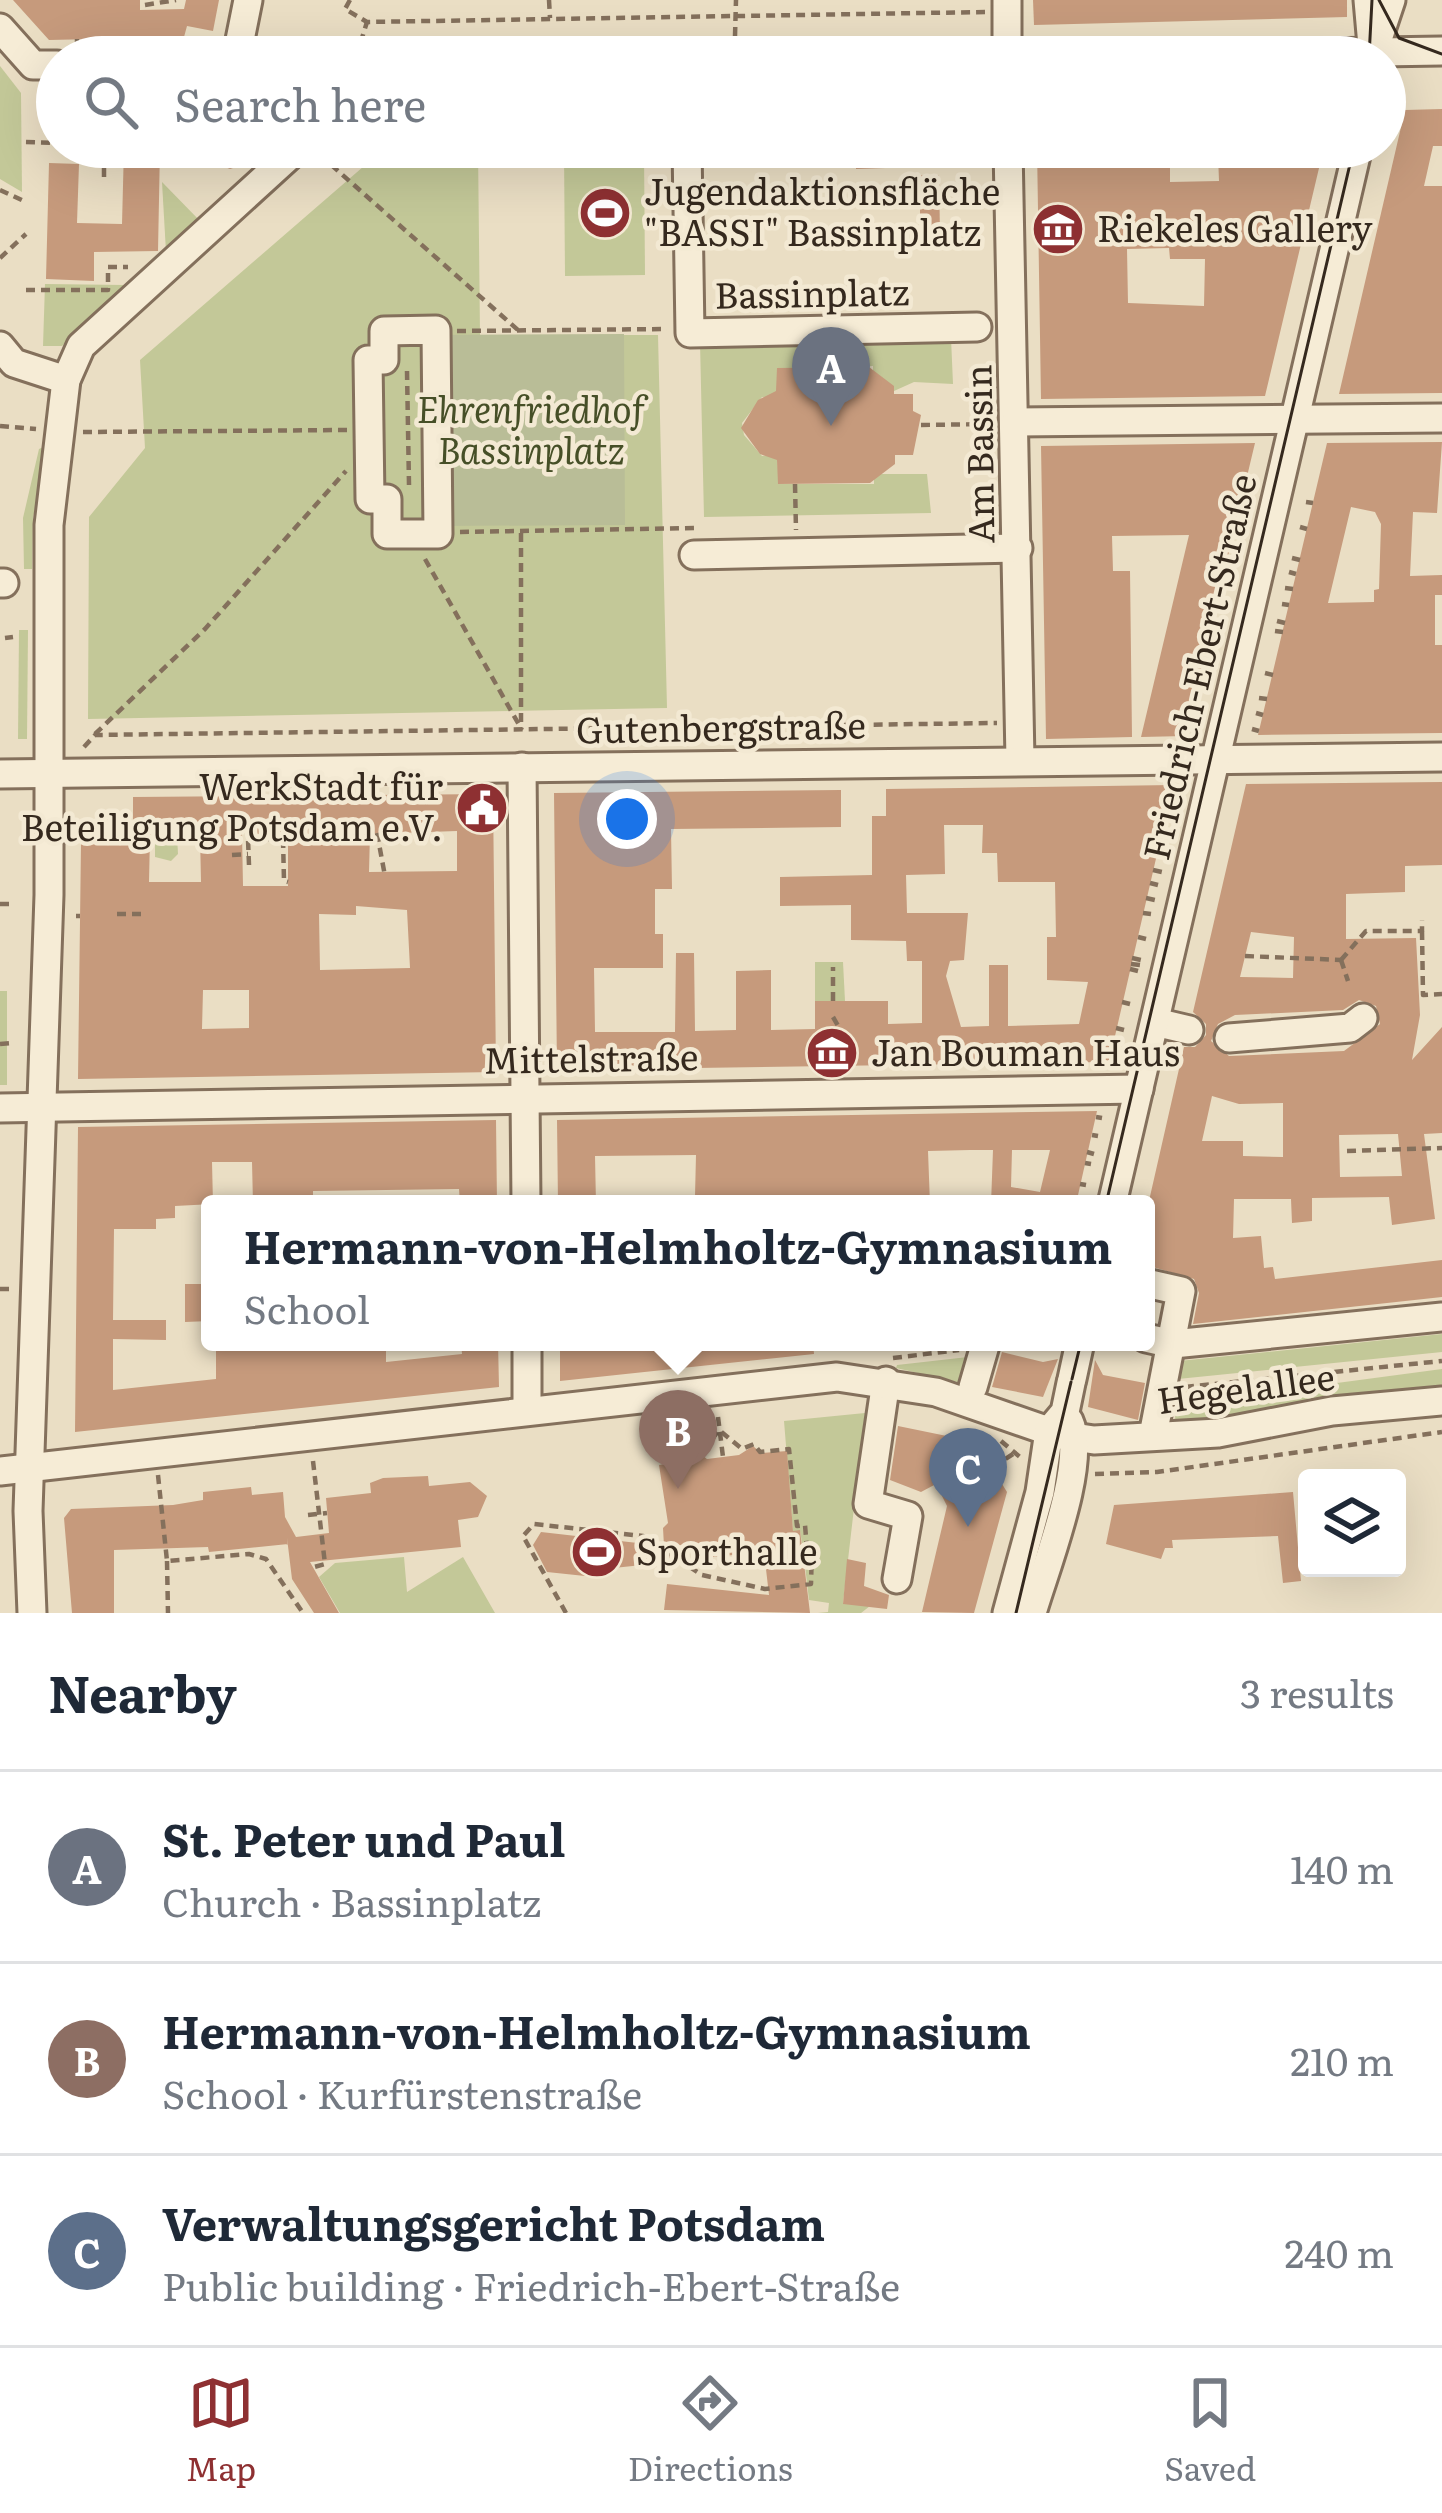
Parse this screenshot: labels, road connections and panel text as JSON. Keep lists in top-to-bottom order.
{
  "streets": {
    "street": [
      "Bassinplatz",
      "Am Bassin",
      "Friedrich-Ebert-Straße",
      "Gutenbergstraße",
      "Mittelstraße",
      "Hegelallee"
    ]
  },
  "crossings": [
    ["Am Bassin", "Gutenbergstraße"],
    ["Friedrich-Ebert-Straße", "Gutenbergstraße"],
    ["Friedrich-Ebert-Straße", "Mittelstraße"]
  ],
  "parks": ["Ehrenfriedhof Bassinplatz"],
  "places": {
    "sports": ["Jugendaktionsfläche \"BASSI\" Bassinplatz", "Sporthalle"],
    "museum": ["Riekeles Gallery", "Jan Bouman Haus"],
    "public building": ["WerkStadt für Beteiligung Potsdam e.V."]
  },
  "page": {
    "search": "Search here",
    "pins": ["A", "B", "C"],
    "popup": ["Hermann-von-Helmholtz-Gymnasium", "School"],
    "heading": ["Nearby", "3 results"],
    "list": [
      {
        "mark": "A",
        "name": "St. Peter und Paul",
        "note": "Church · Bassinplatz",
        "value": "140 m"
      },
      {
        "mark": "B",
        "name": "Hermann-von-Helmholtz-Gymnasium",
        "note": "School · Kurfürstenstraße",
        "value": "210 m"
      },
      {
        "mark": "C",
        "name": "Verwaltungsgericht Potsdam",
        "note": "Public building · Friedrich-Ebert-Straße",
        "value": "240 m"
      }
    ],
    "nav": ["Map", "Directions", "Saved"]
  }
}
